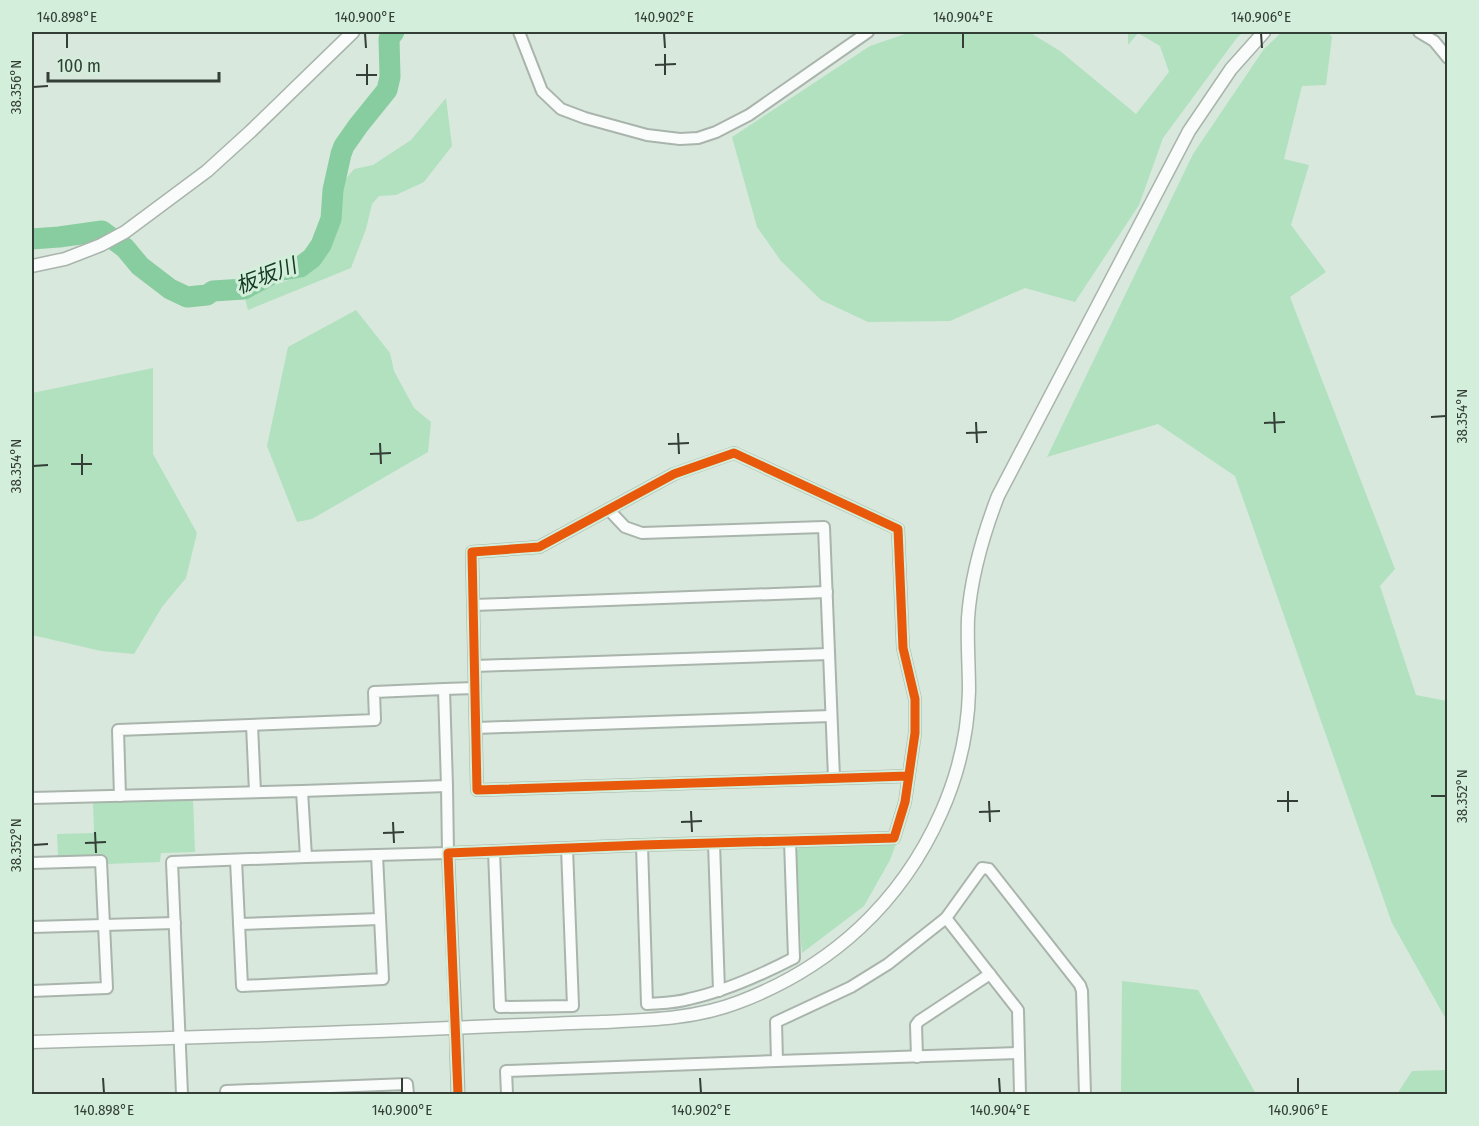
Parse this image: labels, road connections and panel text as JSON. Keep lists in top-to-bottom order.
{
  "water": ["板坂川"],
  "scale_bar": "100 m",
  "coordinates": [
    "140.898°E",
    "140.900°E",
    "140.902°E",
    "140.904°E",
    "140.906°E",
    "38.356°N",
    "38.354°N",
    "38.352°N"
  ]
}
